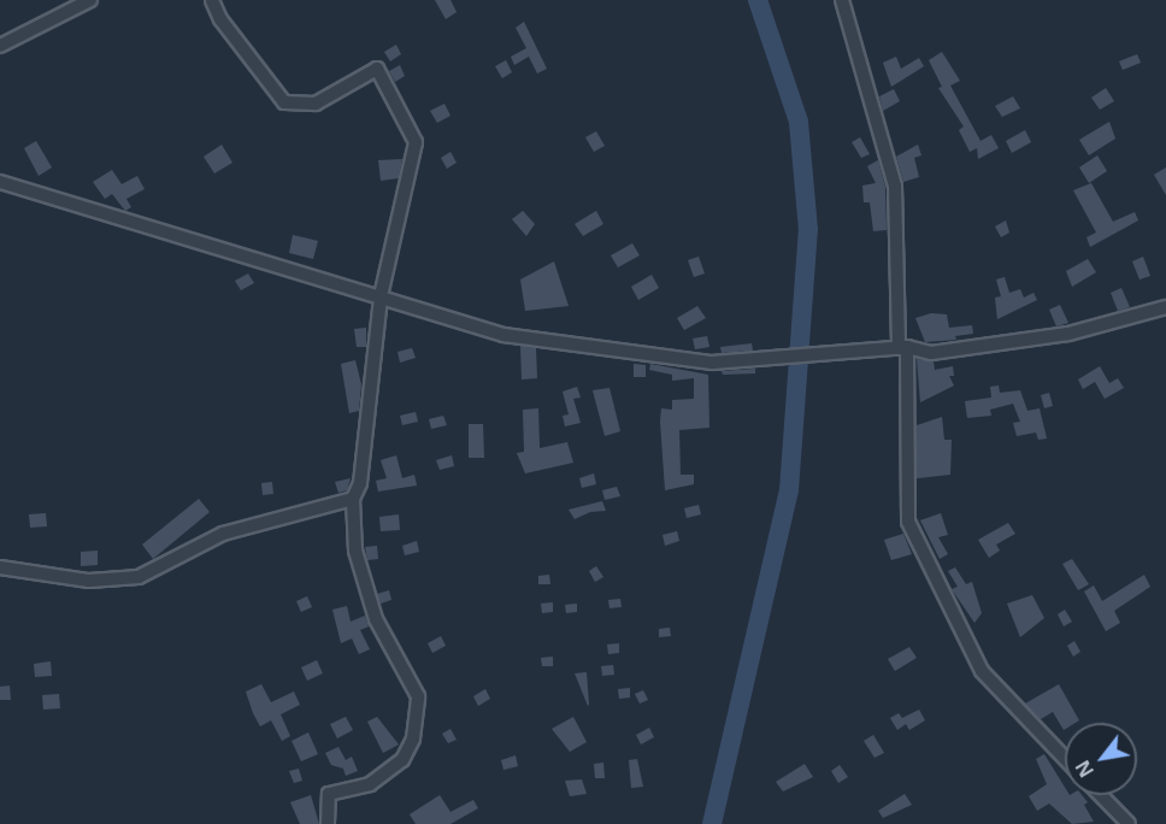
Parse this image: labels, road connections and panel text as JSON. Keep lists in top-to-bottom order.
{
  "north": "bottom left"
}
